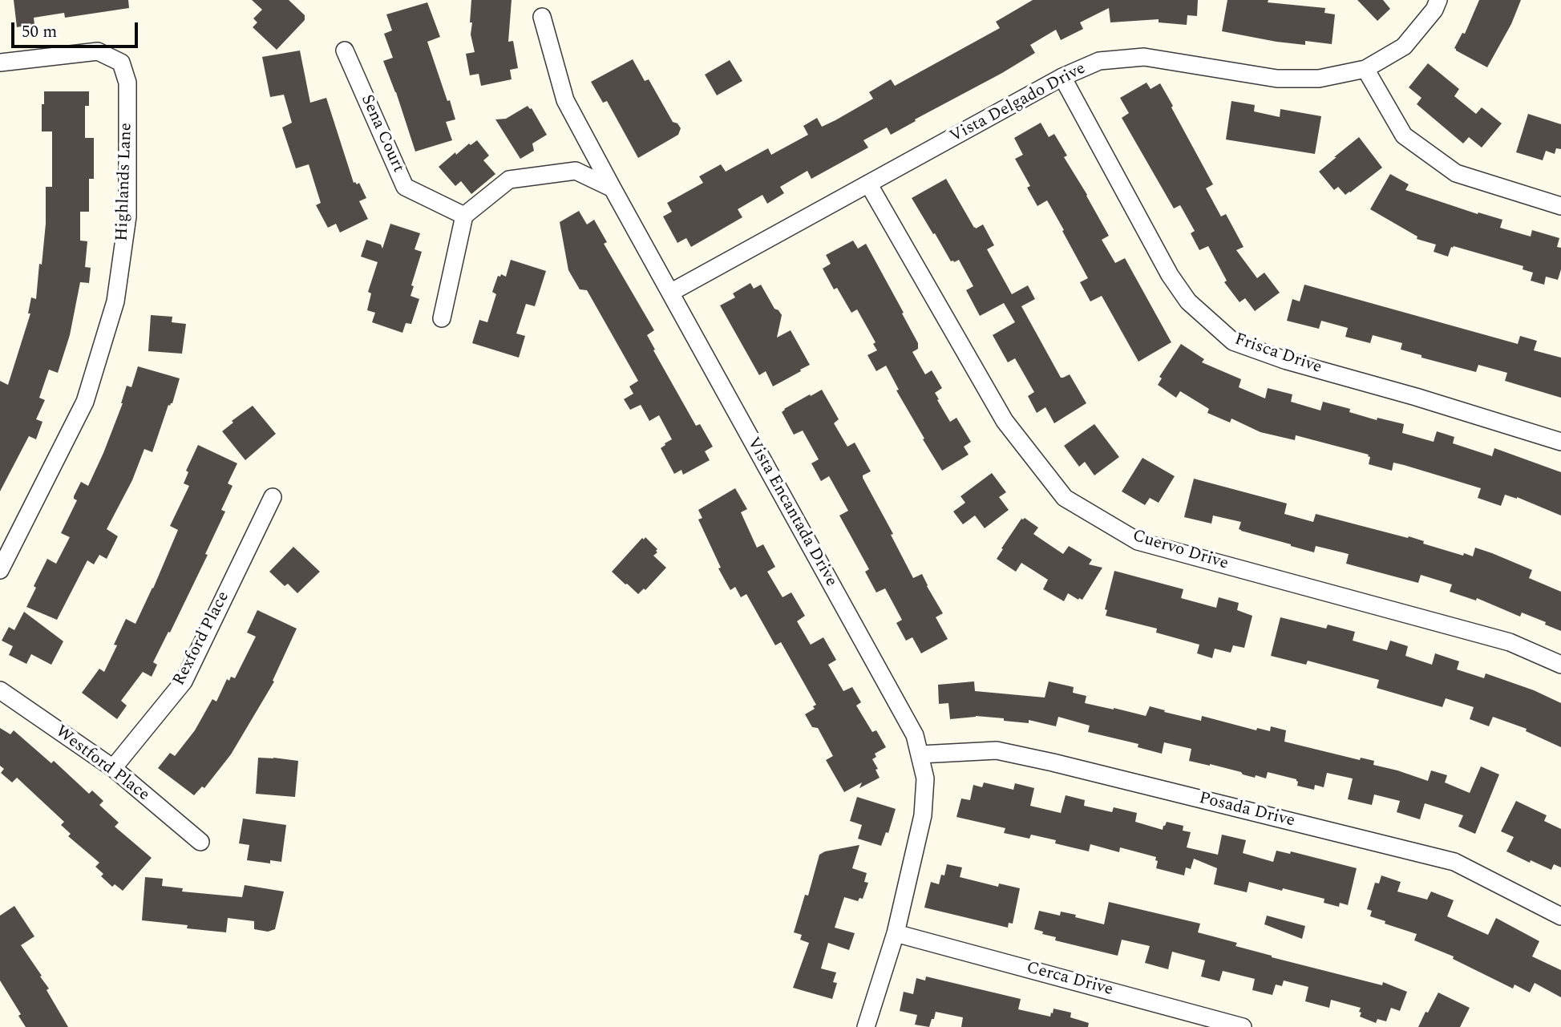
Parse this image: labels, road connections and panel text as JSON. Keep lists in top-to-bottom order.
{
  "streets": {
    "street": [
      "Vista Delgado Drive",
      "Sena Court",
      "Highlands Lane",
      "Frisca Drive",
      "Vista Encantada Drive",
      "Cuervo Drive",
      "Rexford Place",
      "Westford Place",
      "Posada Drive",
      "Cerca Drive"
    ]
  },
  "crossings": [
    ["Vista Delgado Drive", "Frisca Drive"],
    ["Vista Delgado Drive", "Vista Encantada Drive"],
    ["Vista Delgado Drive", "Cuervo Drive"],
    ["Vista Encantada Drive", "Posada Drive"],
    ["Vista Encantada Drive", "Cerca Drive"],
    ["Rexford Place", "Westford Place"]
  ],
  "scale_bar": "50 m"
}
